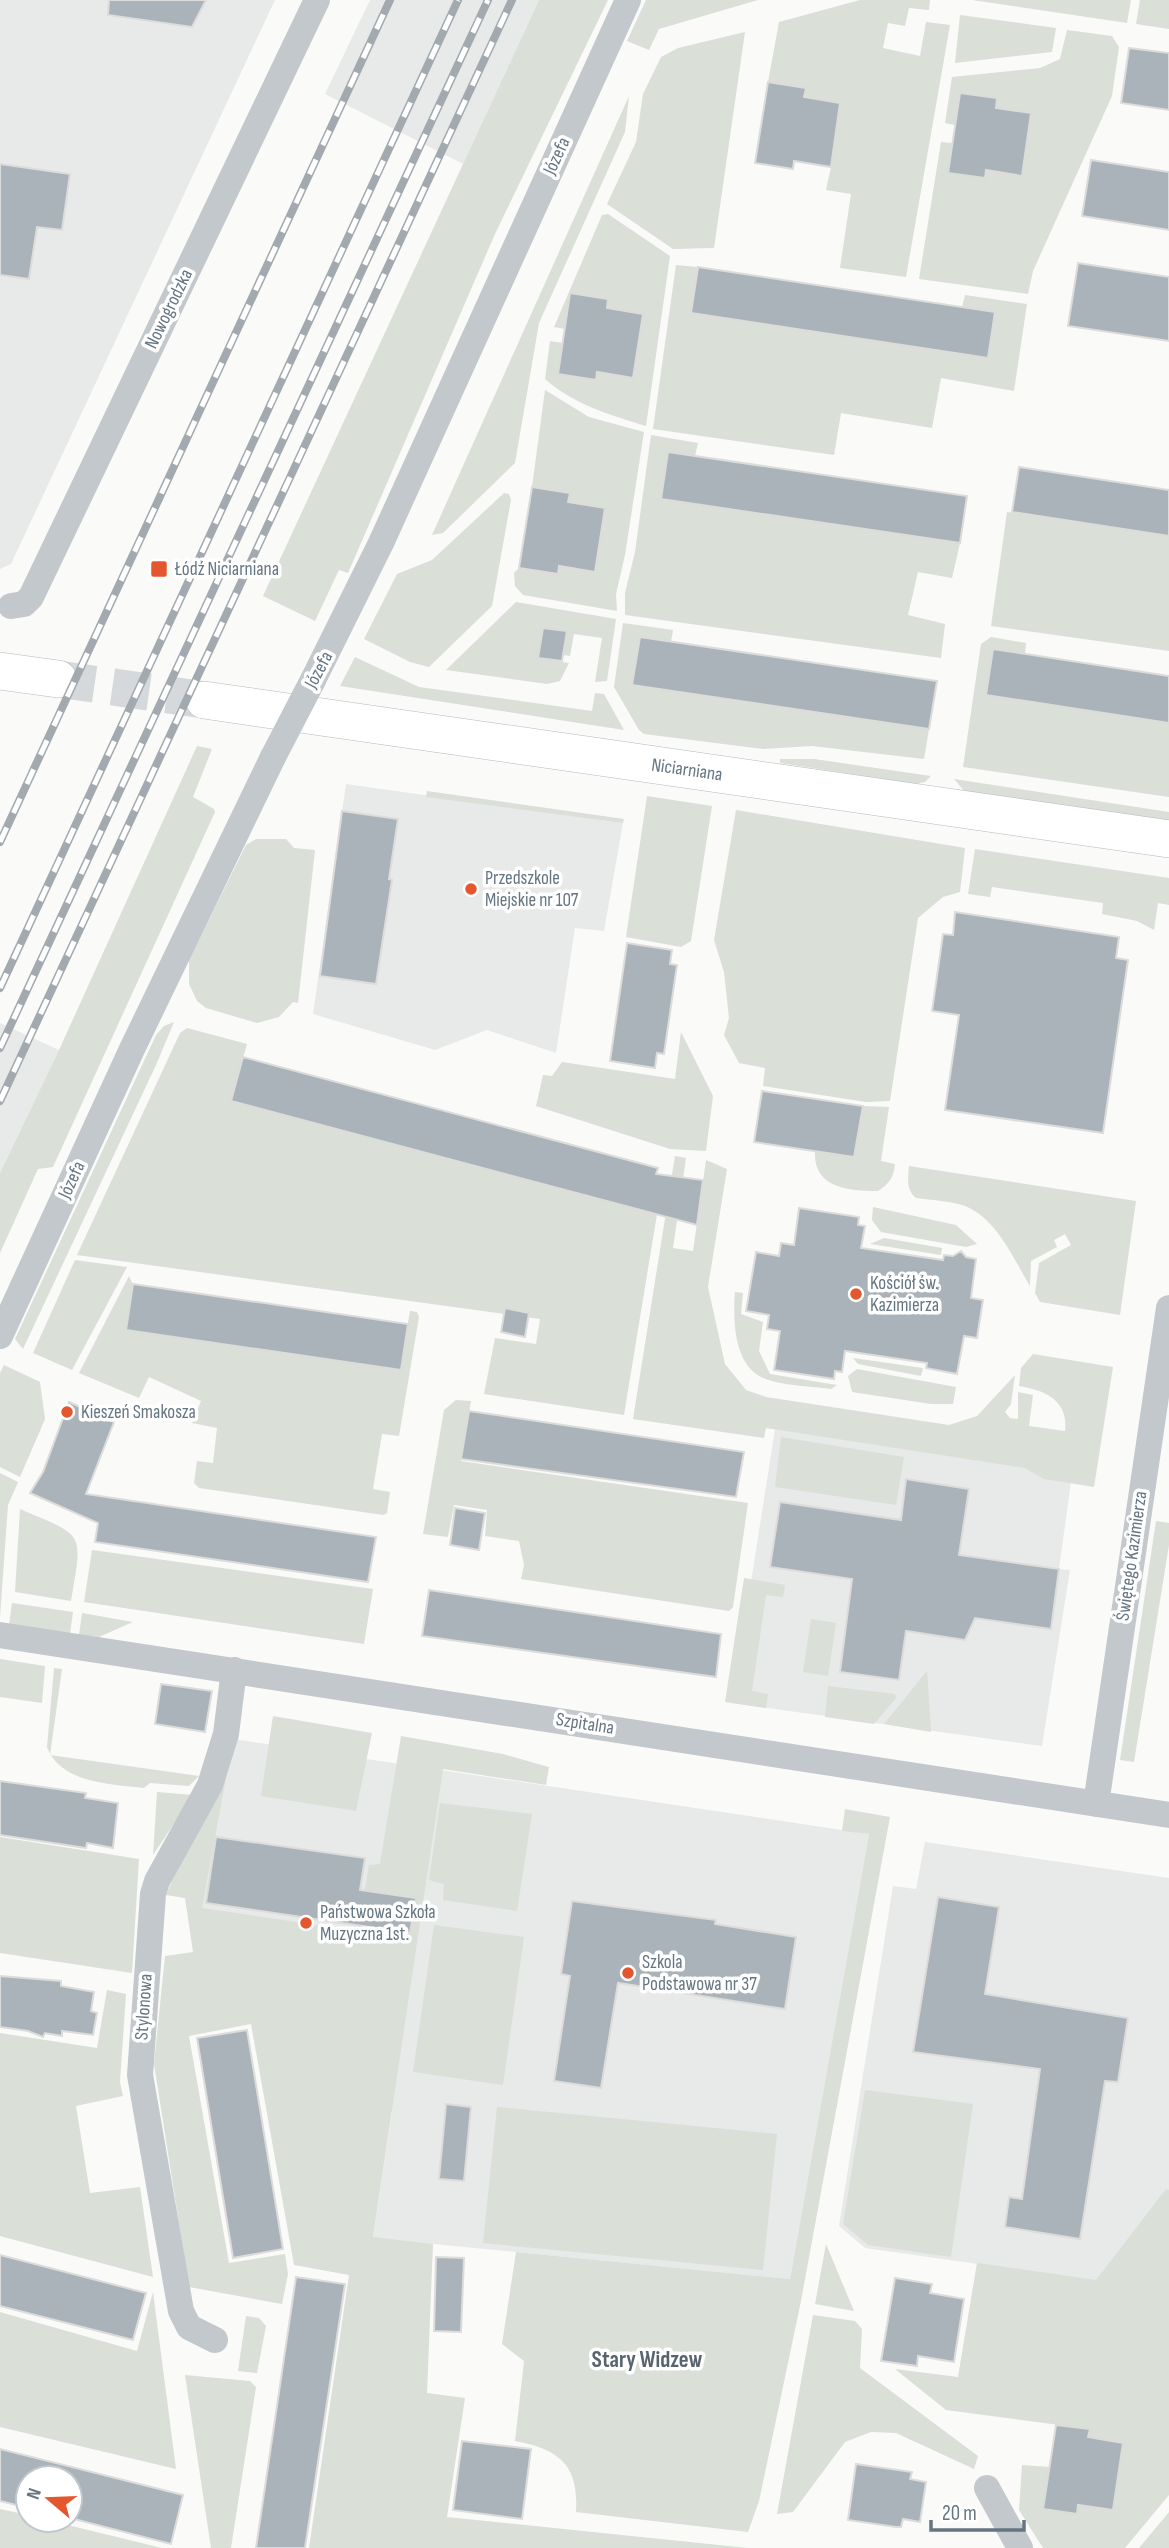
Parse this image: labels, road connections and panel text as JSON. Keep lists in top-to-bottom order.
{
  "streets": {
    "street": [
      "Józefa",
      "Nowogrodzka",
      "Niciarniana",
      "Świętego Kazimierza",
      "Szpitalna",
      "Stylonowa"
    ]
  },
  "crossings": [
    ["Świętego Kazimierza", "Szpitalna"],
    ["Szpitalna", "Stylonowa"]
  ],
  "districts": ["Stary Widzew"],
  "places": {
    "transit": ["Łódź Niciarniana"],
    "other": [
      "Przedszkole Miejskie nr 107",
      "Kościół św. Kazimierza",
      "Kieszeń Smakosza",
      "Państwowa Szkoła Muzyczna 1st.",
      "Szkola Podstawowa nr 37"
    ]
  },
  "scale_bar": "20 m",
  "north": "left"
}
